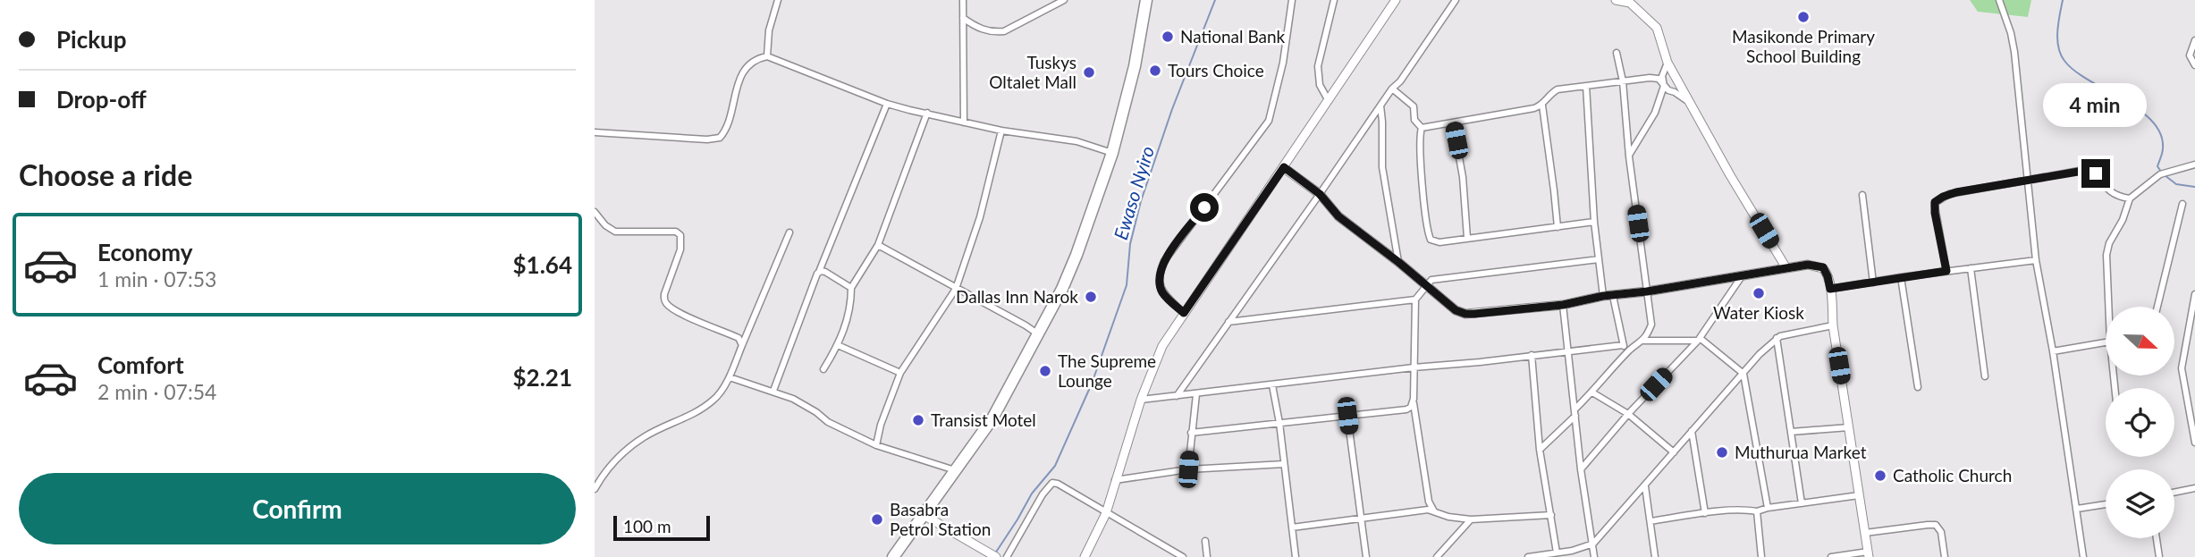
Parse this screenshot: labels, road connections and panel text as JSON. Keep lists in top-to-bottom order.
{
  "water": ["Ewaso Nyiro"],
  "places": [
    "Masikonde Primary School Building",
    "National Bank",
    "Tours Choice",
    "Tuskys Oltalet Mall",
    "Water Kiosk",
    "Dallas Inn Narok",
    "The Supreme Lounge",
    "Transist Motel",
    "Muthurua Market",
    "Catholic Church",
    "Basabra Petrol Station"
  ],
  "scale_bar": "100 m",
  "north": "right",
  "page": {
    "banner": ["Pickup", "Drop-off"],
    "bubble": "4 min",
    "heading": "Choose a ride",
    "list": [
      {
        "name": "Economy",
        "note": "1 min · 07:53",
        "value": "$1.64"
      },
      {
        "name": "Comfort",
        "note": "2 min · 07:54",
        "value": "$2.21"
      }
    ],
    "buttons": "Confirm",
    "scale": "100 m"
  }
}
